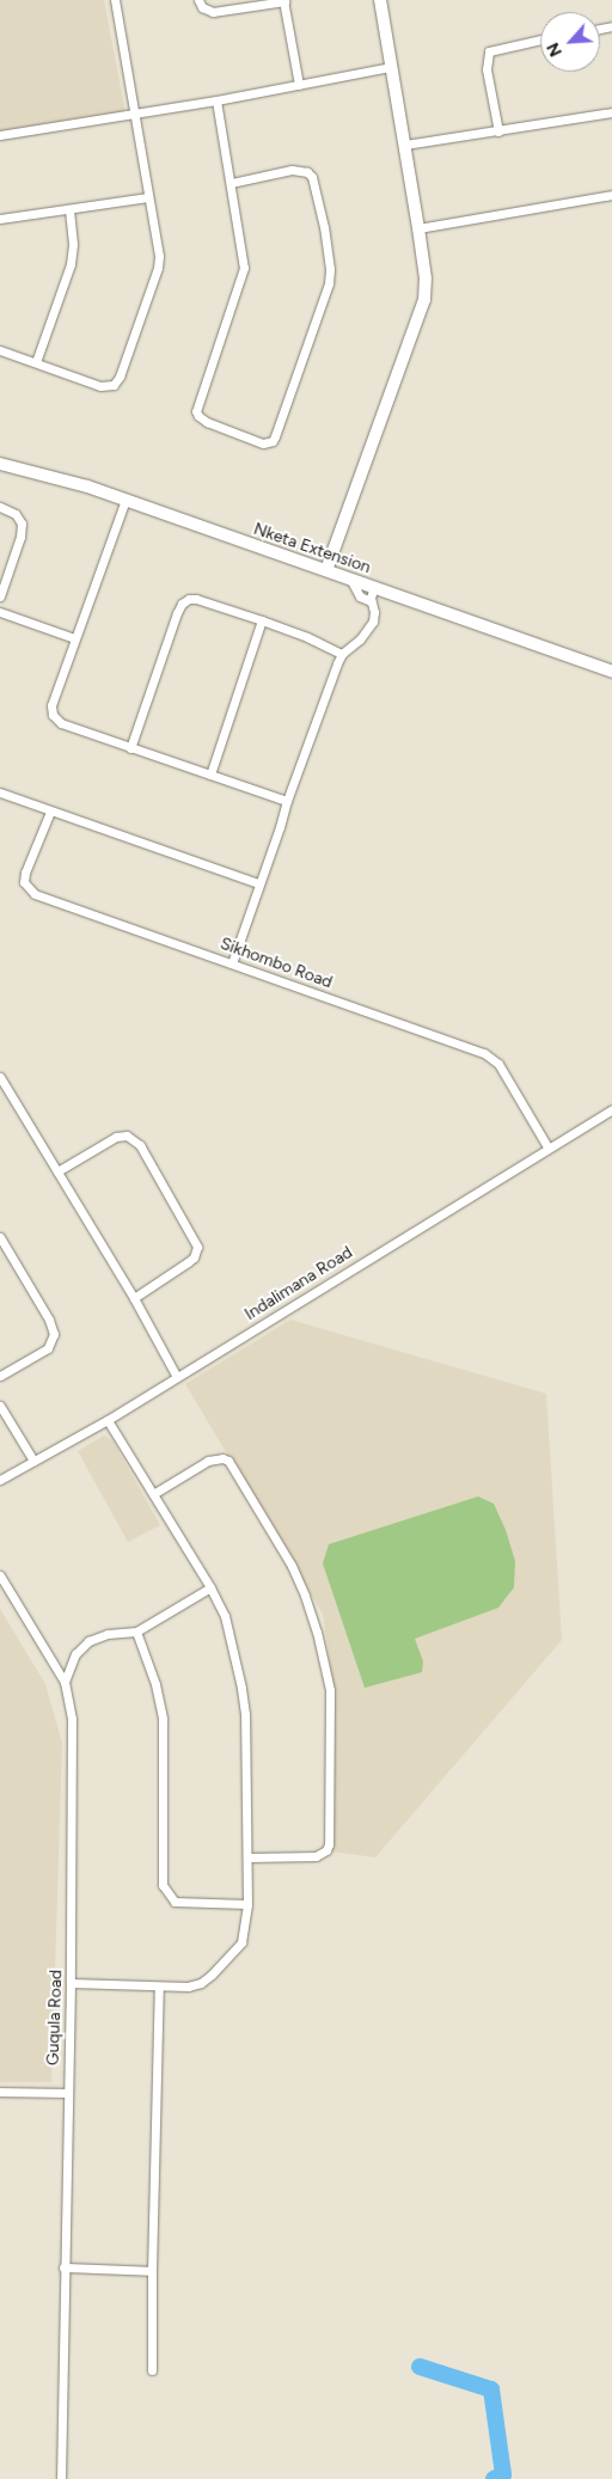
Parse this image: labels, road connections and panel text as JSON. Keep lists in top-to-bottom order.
{
  "streets": {
    "street": [
      "Nketa Extension",
      "Sikhombo Road",
      "Indalimana Road",
      "Guqula Road"
    ]
  },
  "crossings": [
    ["Sikhombo Road", "Indalimana Road"]
  ],
  "north": "bottom left"
}
